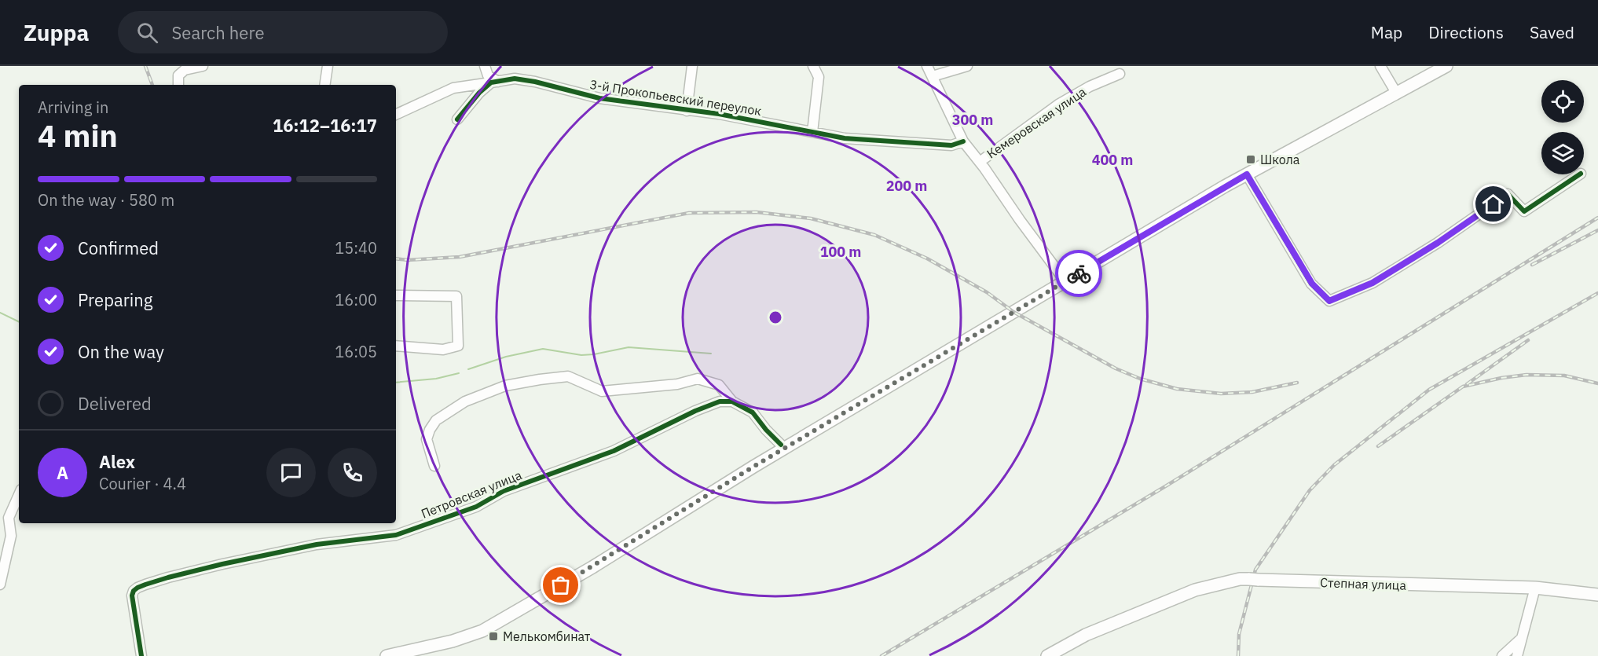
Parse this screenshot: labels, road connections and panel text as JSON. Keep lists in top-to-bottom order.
{
  "streets": {
    "main road": ["Степная улица"],
    "street": ["3-й Прокопьевский переулок", "Кемеровская улица", "Петровская улица"]
  },
  "places": {
    "transit": ["Школа", "Мелькомбинат"]
  },
  "page": {
    "header": "Zuppa",
    "search": "Search here",
    "nav": ["Map", "Directions", "Saved"],
    "heading": ["4 min", "Arriving in", "16:12–16:17"],
    "panel": ["Alex", "Courier · 4.4"],
    "bar": "On the way · 580 m",
    "list": [
      ["Confirmed", "15:40"],
      ["Preparing", "16:00"],
      ["On the way", "16:05"],
      "Delivered"
    ],
    "round": "A"
  },
  "rings": [
    "300 m",
    "400 m",
    "200 m",
    "100 m"
  ]
}
